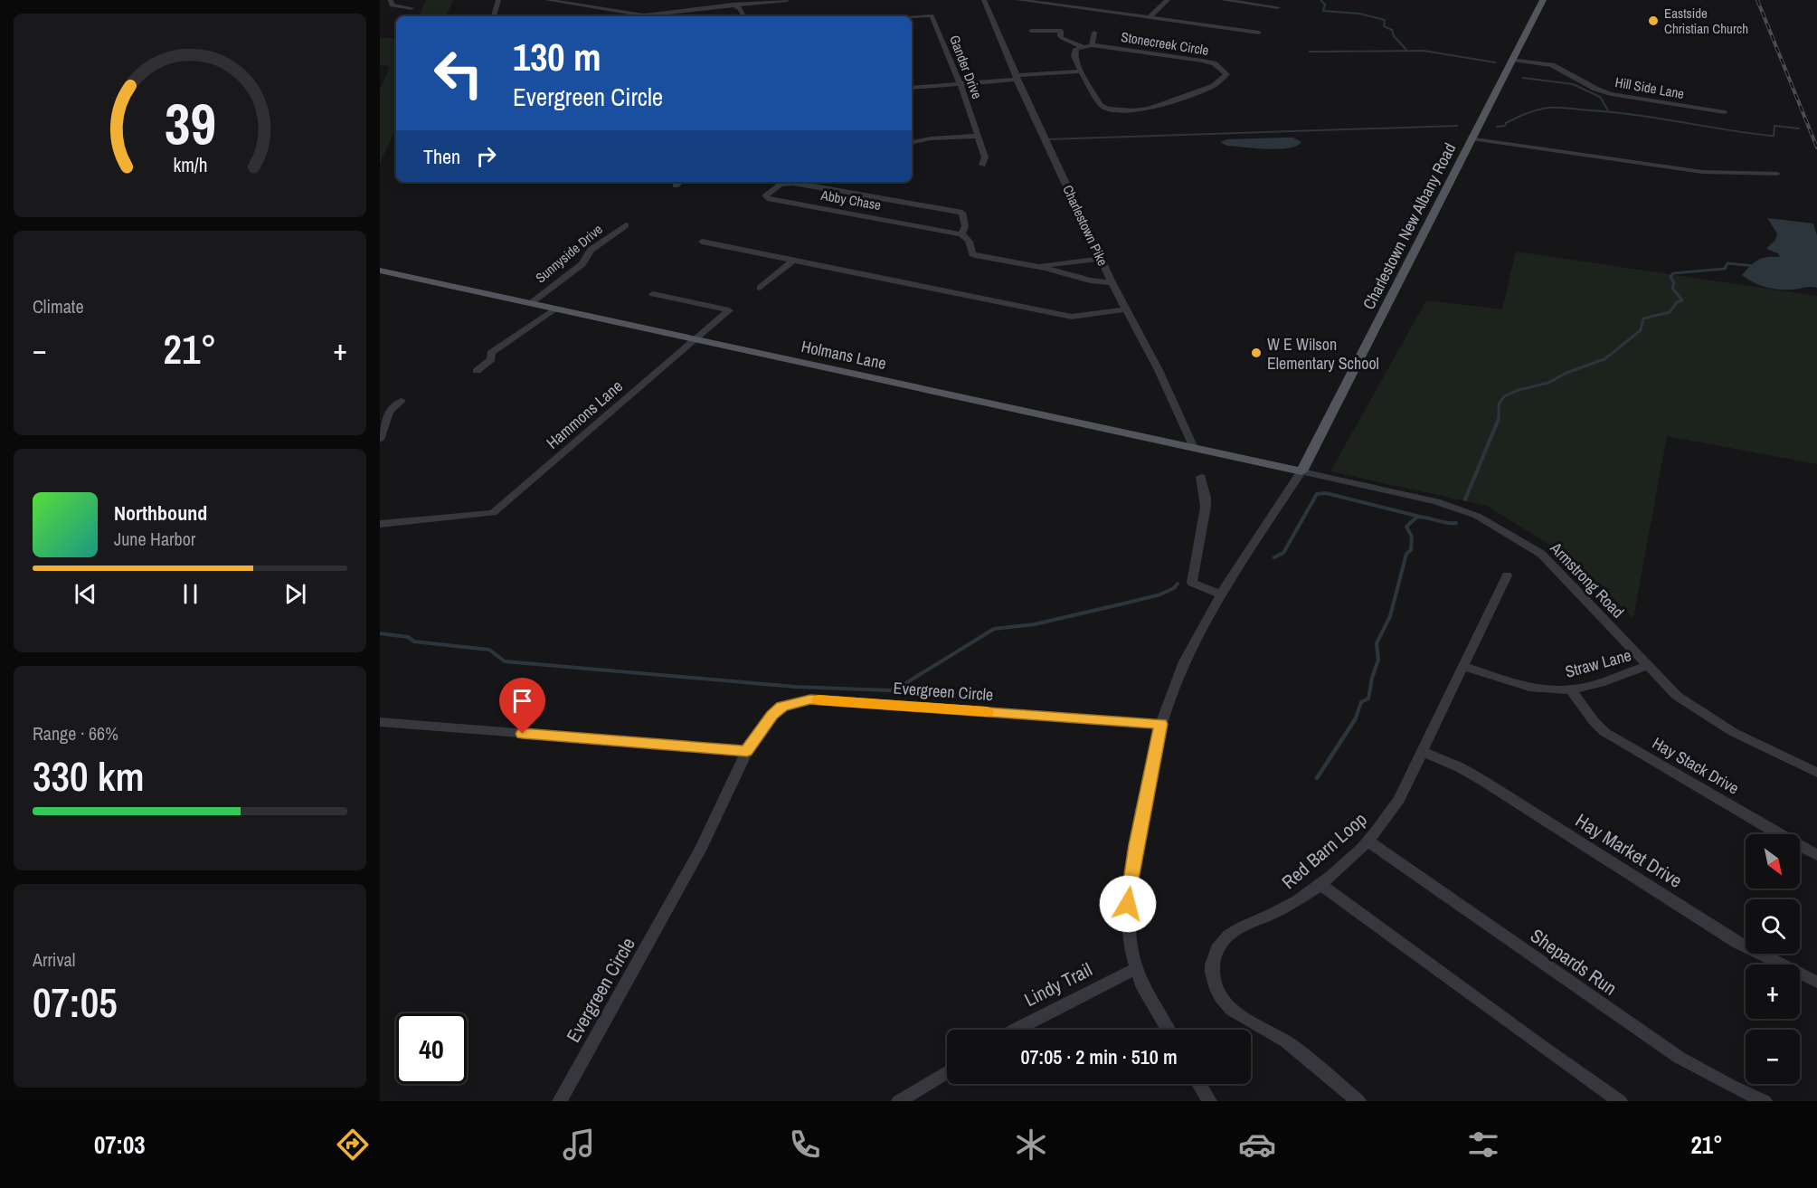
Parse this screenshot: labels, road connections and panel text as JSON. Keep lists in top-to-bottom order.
{
  "streets": {
    "main road": ["Charlestown New Albany Road", "Holmans Lane"],
    "street": [
      "Stonecreek Circle",
      "Gander Drive",
      "Hill Side Lane",
      "Abby Chase",
      "Charlestown Pike",
      "Sunnyside Drive",
      "Hammons Lane",
      "Armstrong Road",
      "Straw Lane",
      "Evergreen Circle",
      "Hay Stack Drive",
      "Red Barn Loop",
      "Hay Market Drive",
      "Shepards Run",
      "Lindy Trail"
    ]
  },
  "crossings": [
    ["Hill Side Lane", "Charlestown New Albany Road"],
    ["Abby Chase", "Charlestown Pike"],
    ["Charlestown Pike", "Holmans Lane"],
    ["Charlestown New Albany Road", "Holmans Lane"],
    ["Charlestown New Albany Road", "Armstrong Road"],
    ["Charlestown New Albany Road", "Evergreen Circle"],
    ["Sunnyside Drive", "Holmans Lane"],
    ["Holmans Lane", "Hammons Lane"],
    ["Holmans Lane", "Armstrong Road"],
    ["Armstrong Road", "Straw Lane"],
    ["Straw Lane", "Hay Stack Drive"],
    ["Straw Lane", "Red Barn Loop"],
    ["Red Barn Loop", "Hay Market Drive"],
    ["Red Barn Loop", "Shepards Run"]
  ],
  "places": ["Eastside Christian Church", "W E Wilson Elementary School"],
  "north": "bottom right",
  "page": {
    "turn": ["130 m", "Evergreen Circle"],
    "then": "Then",
    "tile": [
      "Climate",
      ["Range · 66%", "330 km"],
      ["Arrival", "07:05"]
    ],
    "heat": ["−", "21°", "+"],
    "song": ["Northbound", "June Harbor"],
    "map_buttons": ["+", "−"],
    "limit": "40",
    "trip": "07:05 · 2 min · 510 m",
    "tabs": ["07:03", "21°"],
    "gauge": ["39", "km/h"]
  }
}
